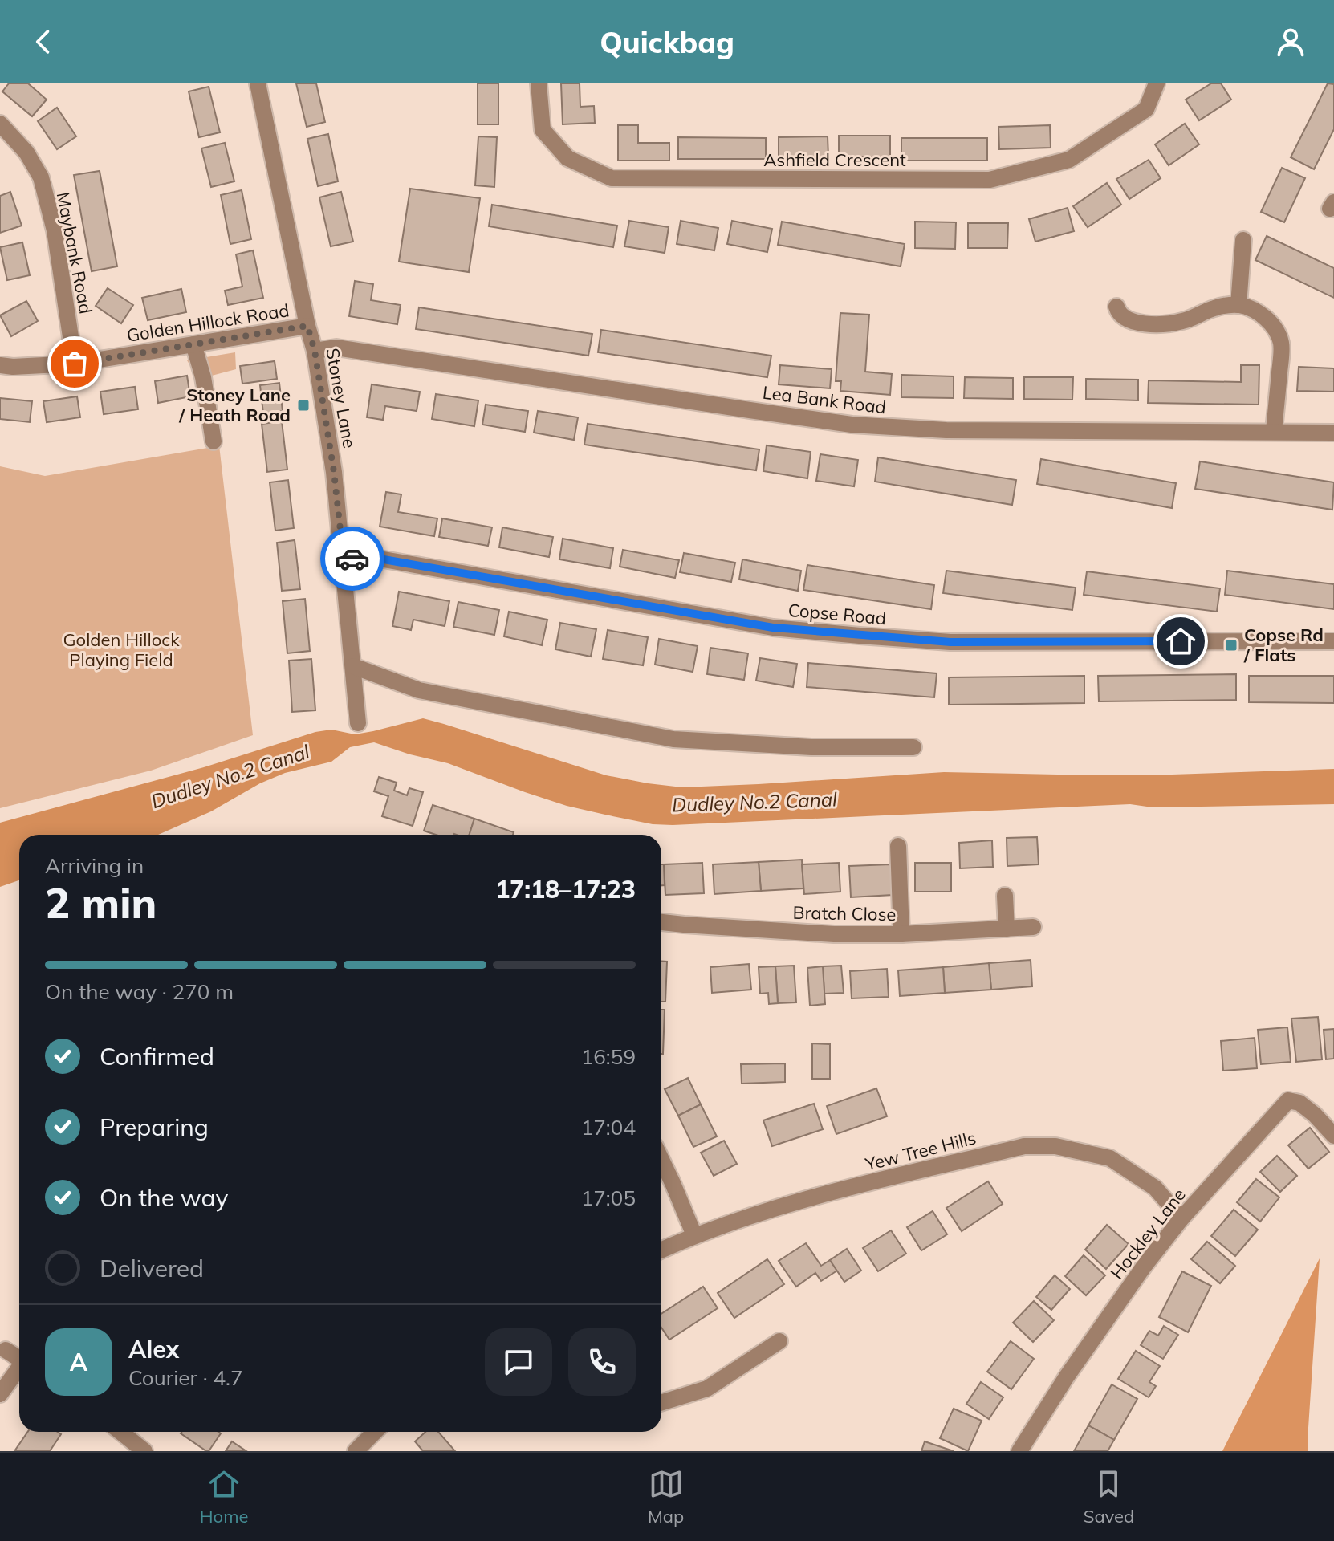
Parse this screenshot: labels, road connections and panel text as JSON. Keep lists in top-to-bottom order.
{
  "streets": {
    "street": [
      "Ashfield Crescent",
      "Maybank Road",
      "Golden Hillock Road",
      "Stoney Lane",
      "Lea Bank Road",
      "Copse Road",
      "Bratch Close",
      "Yew Tree Hills",
      "Hockley Lane"
    ]
  },
  "crossings": [
    ["Maybank Road", "Golden Hillock Road"],
    ["Golden Hillock Road", "Stoney Lane"],
    ["Stoney Lane", "Lea Bank Road"],
    ["Stoney Lane", "Copse Road"],
    ["Yew Tree Hills", "Hockley Lane"]
  ],
  "water": ["Dudley No.2 Canal"],
  "parks": ["Golden Hillock Playing Field"],
  "places": {
    "transit": ["Stoney Lane / Heath Road", "Copse Rd / Flats"]
  },
  "page": {
    "header": "Quickbag",
    "heading": ["2 min", "Arriving in", "17:18–17:23"],
    "panel": ["Alex", "Courier · 4.7"],
    "bar": "On the way · 270 m",
    "list": [
      ["Confirmed", "16:59"],
      ["Preparing", "17:04"],
      ["On the way", "17:05"],
      "Delivered"
    ],
    "round": "A",
    "tabs": ["Home", "Map", "Saved"]
  }
}
